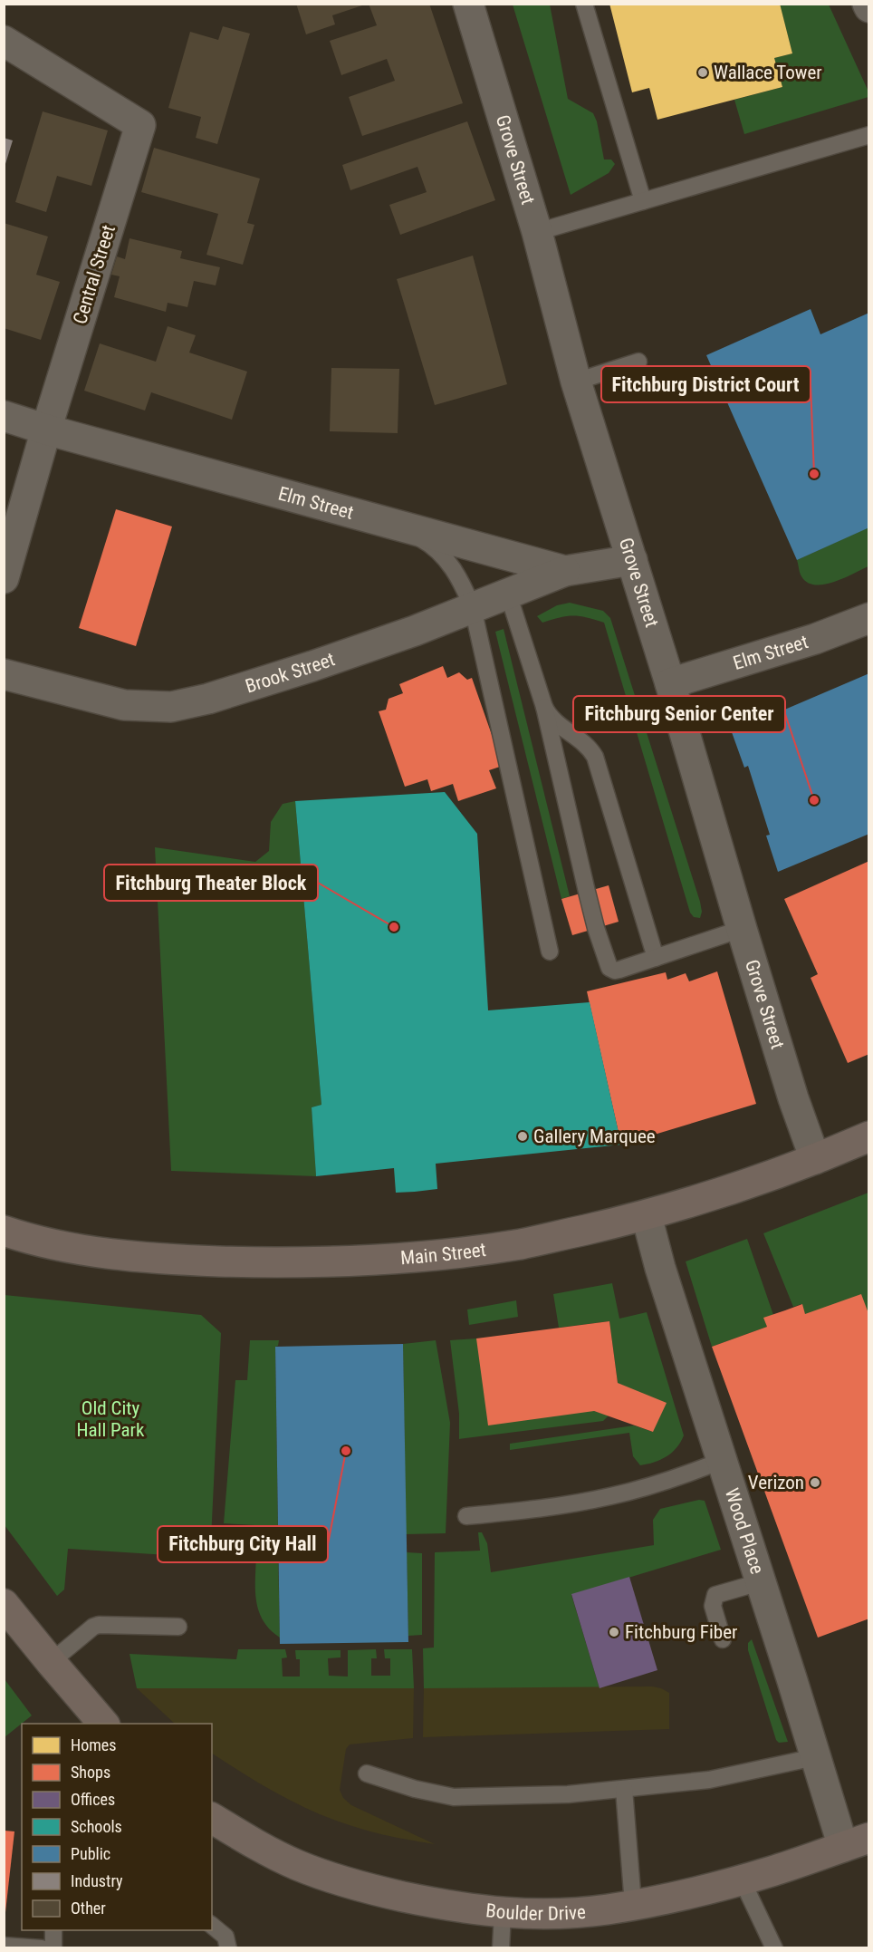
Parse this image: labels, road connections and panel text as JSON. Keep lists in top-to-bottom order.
{
  "streets": {
    "highway": ["Main Street", "Boulder Drive"],
    "street": [
      "Grove Street",
      "Central Street",
      "Elm Street",
      "Brook Street",
      "Wood Place"
    ]
  },
  "crossings": [
    ["Grove Street", "Elm Street"],
    ["Grove Street", "Main Street"],
    ["Central Street", "Elm Street"],
    ["Elm Street", "Brook Street"],
    ["Main Street", "Wood Place"],
    ["Wood Place", "Boulder Drive"]
  ],
  "parks": ["Old City Hall Park"],
  "places": [
    "Wallace Tower",
    "Fitchburg District Court",
    "Fitchburg Senior Center",
    "Fitchburg Theater Block",
    "Gallery Marquee",
    "Fitchburg City Hall",
    "Verizon",
    "Fitchburg Fiber"
  ],
  "legend": [
    "Homes",
    "Shops",
    "Offices",
    "Schools",
    "Public",
    "Industry",
    "Other"
  ]
}
